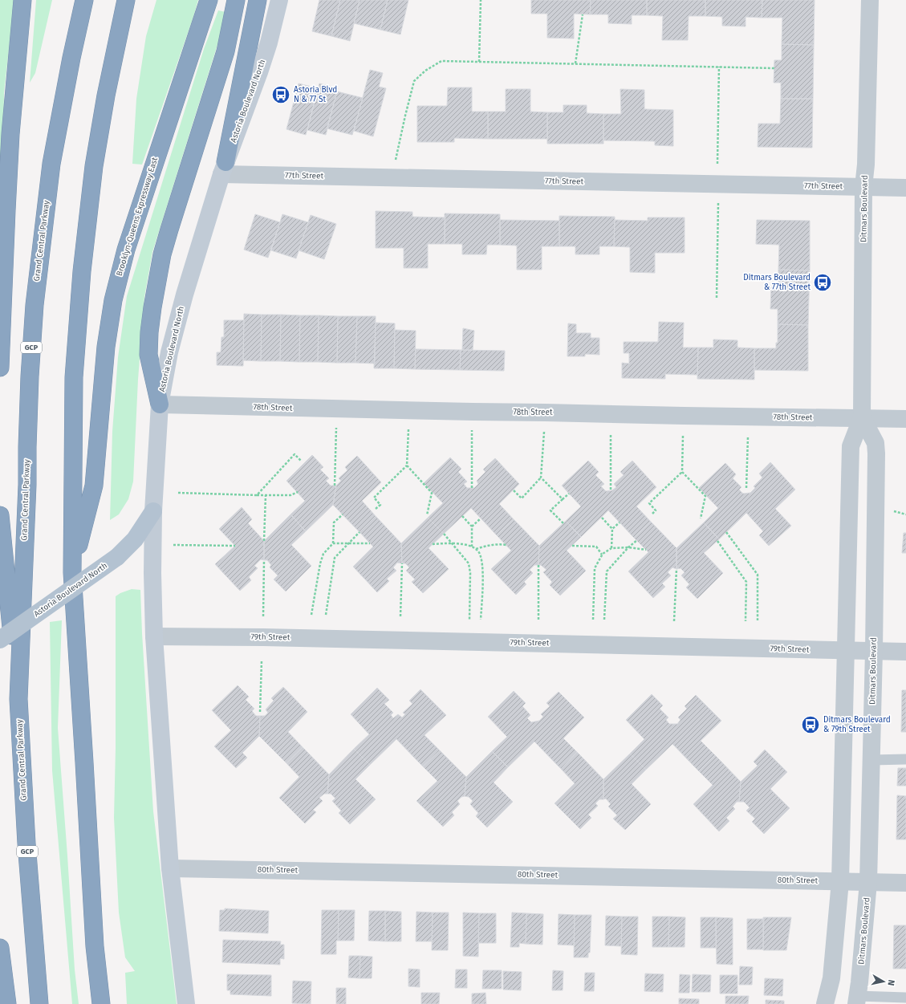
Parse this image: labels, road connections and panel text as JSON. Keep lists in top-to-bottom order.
{
  "streets": {
    "highway": ["Brooklyn-Queens Expressway East", "Grand Central Parkway", "GCP"],
    "main road": ["Astoria Boulevard North"],
    "street": [
      "77th Street",
      "Ditmars Boulevard",
      "78th Street",
      "79th Street",
      "80th Street"
    ]
  },
  "crossings": [
    ["Astoria Boulevard North", "77th Street"],
    ["Astoria Boulevard North", "78th Street"],
    ["77th Street", "Ditmars Boulevard"],
    ["Ditmars Boulevard", "78th Street"],
    ["Ditmars Boulevard", "79th Street"],
    ["Ditmars Boulevard", "80th Street"]
  ],
  "places": {
    "bus stop": ["Astoria Blvd N & 77 St", "Ditmars Boulevard & 77th Street", "Ditmars Boulevard & 79th Street"]
  },
  "north": "right"
}
